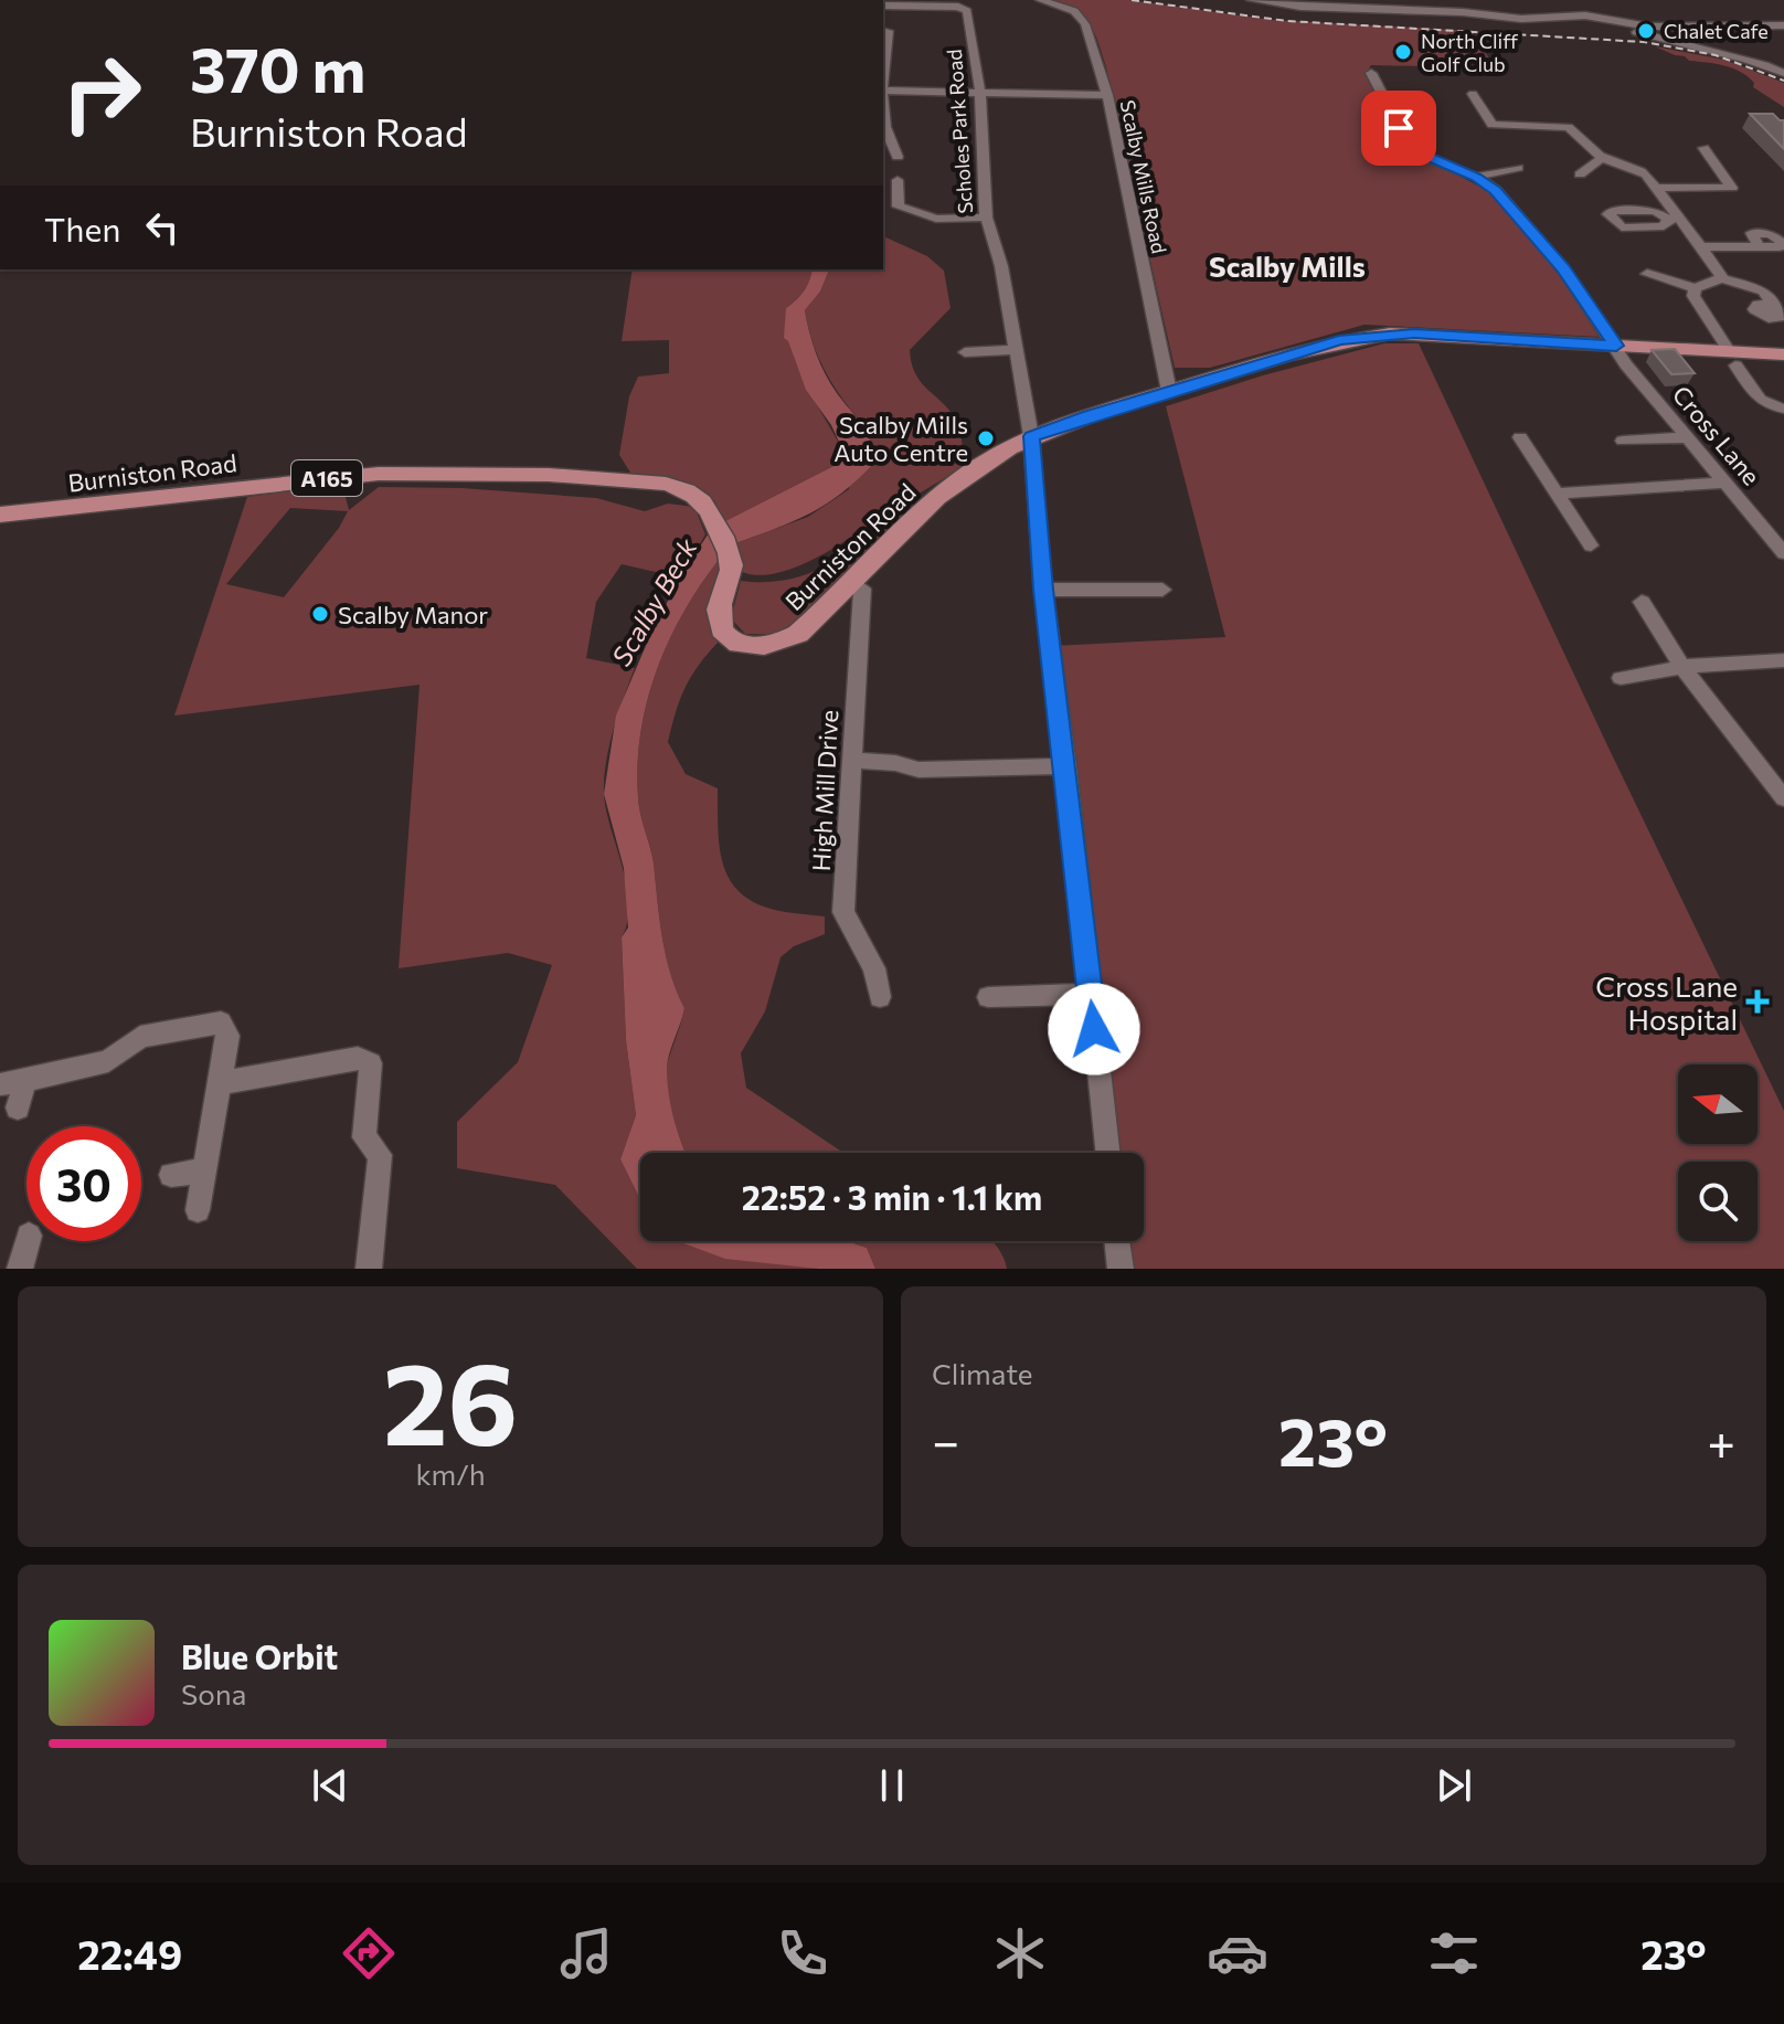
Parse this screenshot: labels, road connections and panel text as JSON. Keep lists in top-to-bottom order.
{
  "streets": {
    "main road": ["Burniston Road", "A165"],
    "street": [
      "Scholes Park Road",
      "Scalby Mills Road",
      "Cross Lane",
      "High Mill Drive"
    ]
  },
  "crossings": [
    ["Scholes Park Road", "Burniston Road"],
    ["Scalby Mills Road", "Burniston Road"],
    ["Cross Lane", "Burniston Road"],
    ["Burniston Road", "High Mill Drive"]
  ],
  "districts": ["Scalby Mills"],
  "water": ["Scalby Beck"],
  "places": {
    "other": [
      "Chalet Cafe",
      "North Cliff Golf Club",
      "Scalby Mills Auto Centre",
      "Scalby Manor"
    ],
    "health": ["Cross Lane Hospital"]
  },
  "north": "left",
  "page": {
    "turn": ["370 m", "Burniston Road"],
    "then": "Then",
    "limit": "30",
    "trip": "22:52 · 3 min · 1.1 km",
    "tile": [
      ["26", "km/h"],
      "Climate"
    ],
    "heat": ["−", "23°", "+"],
    "song": ["Blue Orbit", "Sona"],
    "tabs": ["22:49", "23°"]
  }
}
